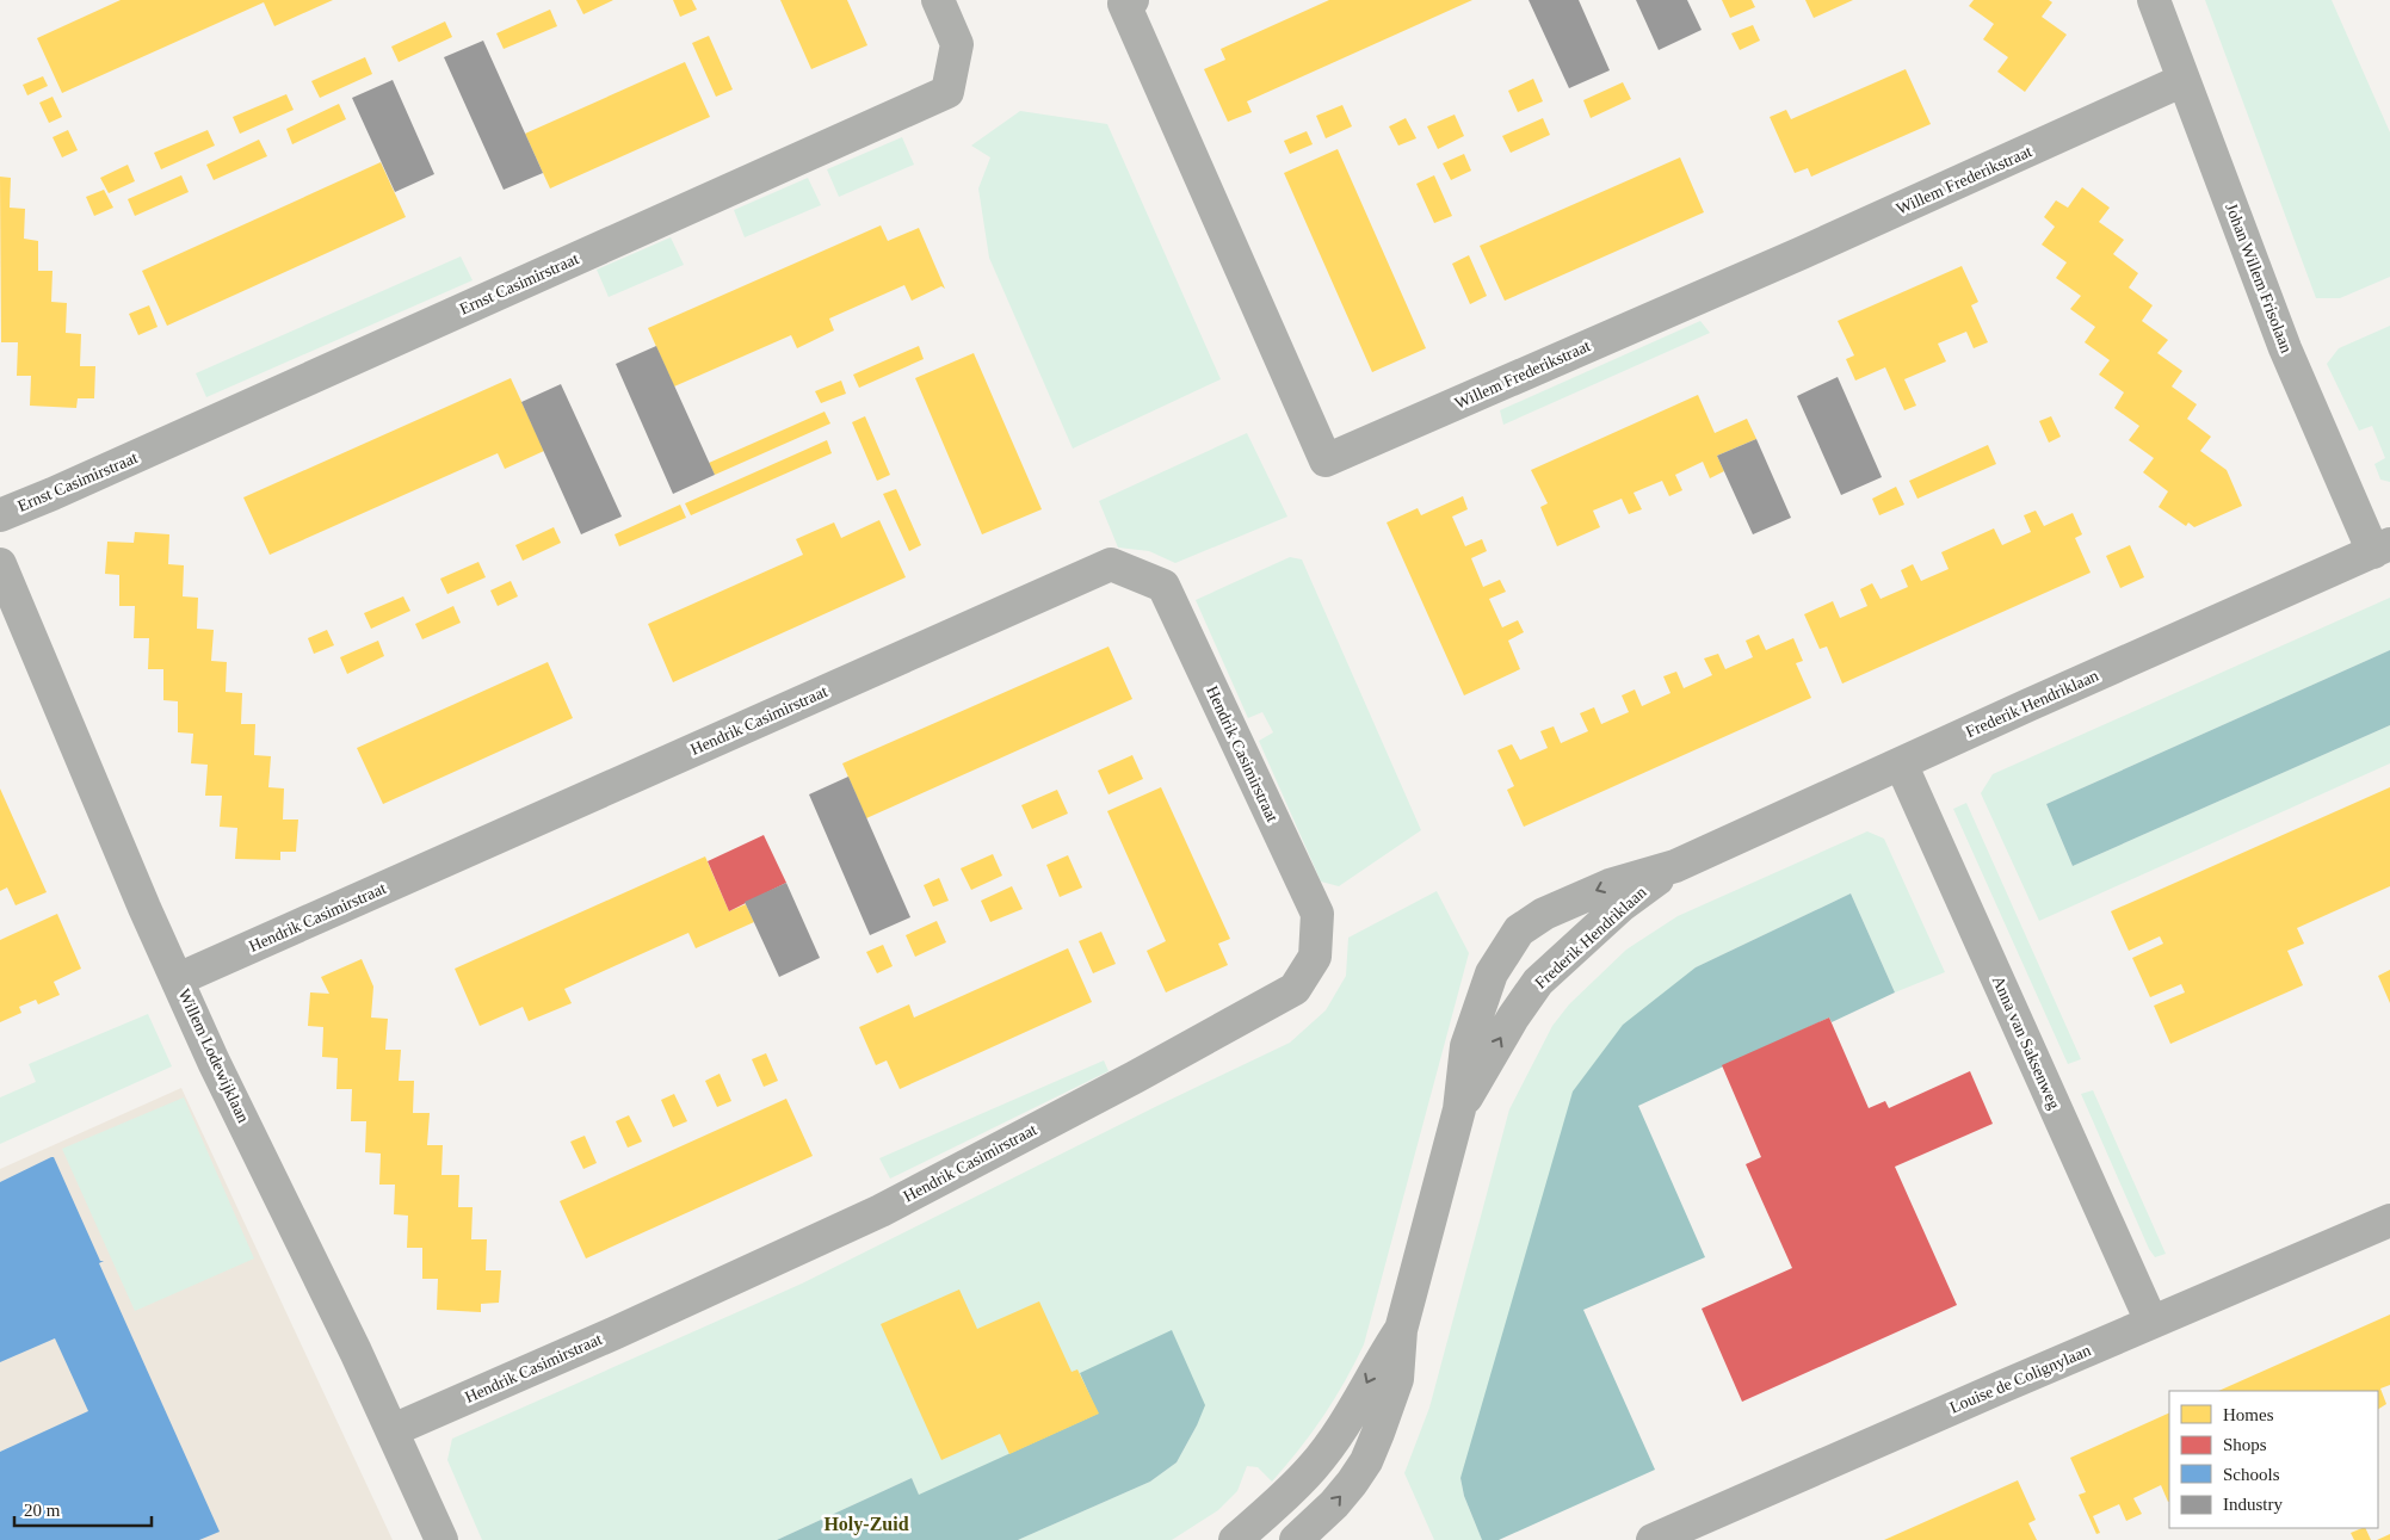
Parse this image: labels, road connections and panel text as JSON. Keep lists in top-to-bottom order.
{
  "streets": {
    "street": [
      "Willem Frederikstraat",
      "Johan Willem Frisolaan",
      "Ernst Casimirstraat",
      "Frederik Hendriklaan",
      "Hendrik Casimirstraat",
      "Anna van Saksenweg",
      "Willem Lodewijklaan",
      "Louise de Colignylaan"
    ]
  },
  "crossings": [
    ["Willem Frederikstraat", "Johan Willem Frisolaan"],
    ["Johan Willem Frisolaan", "Frederik Hendriklaan"],
    ["Frederik Hendriklaan", "Anna van Saksenweg"],
    ["Hendrik Casimirstraat", "Willem Lodewijklaan"],
    ["Anna van Saksenweg", "Louise de Colignylaan"]
  ],
  "districts": ["Holy-Zuid"],
  "legend": [
    "Homes",
    "Shops",
    "Schools",
    "Industry"
  ],
  "scale_bar": "20 m"
}
